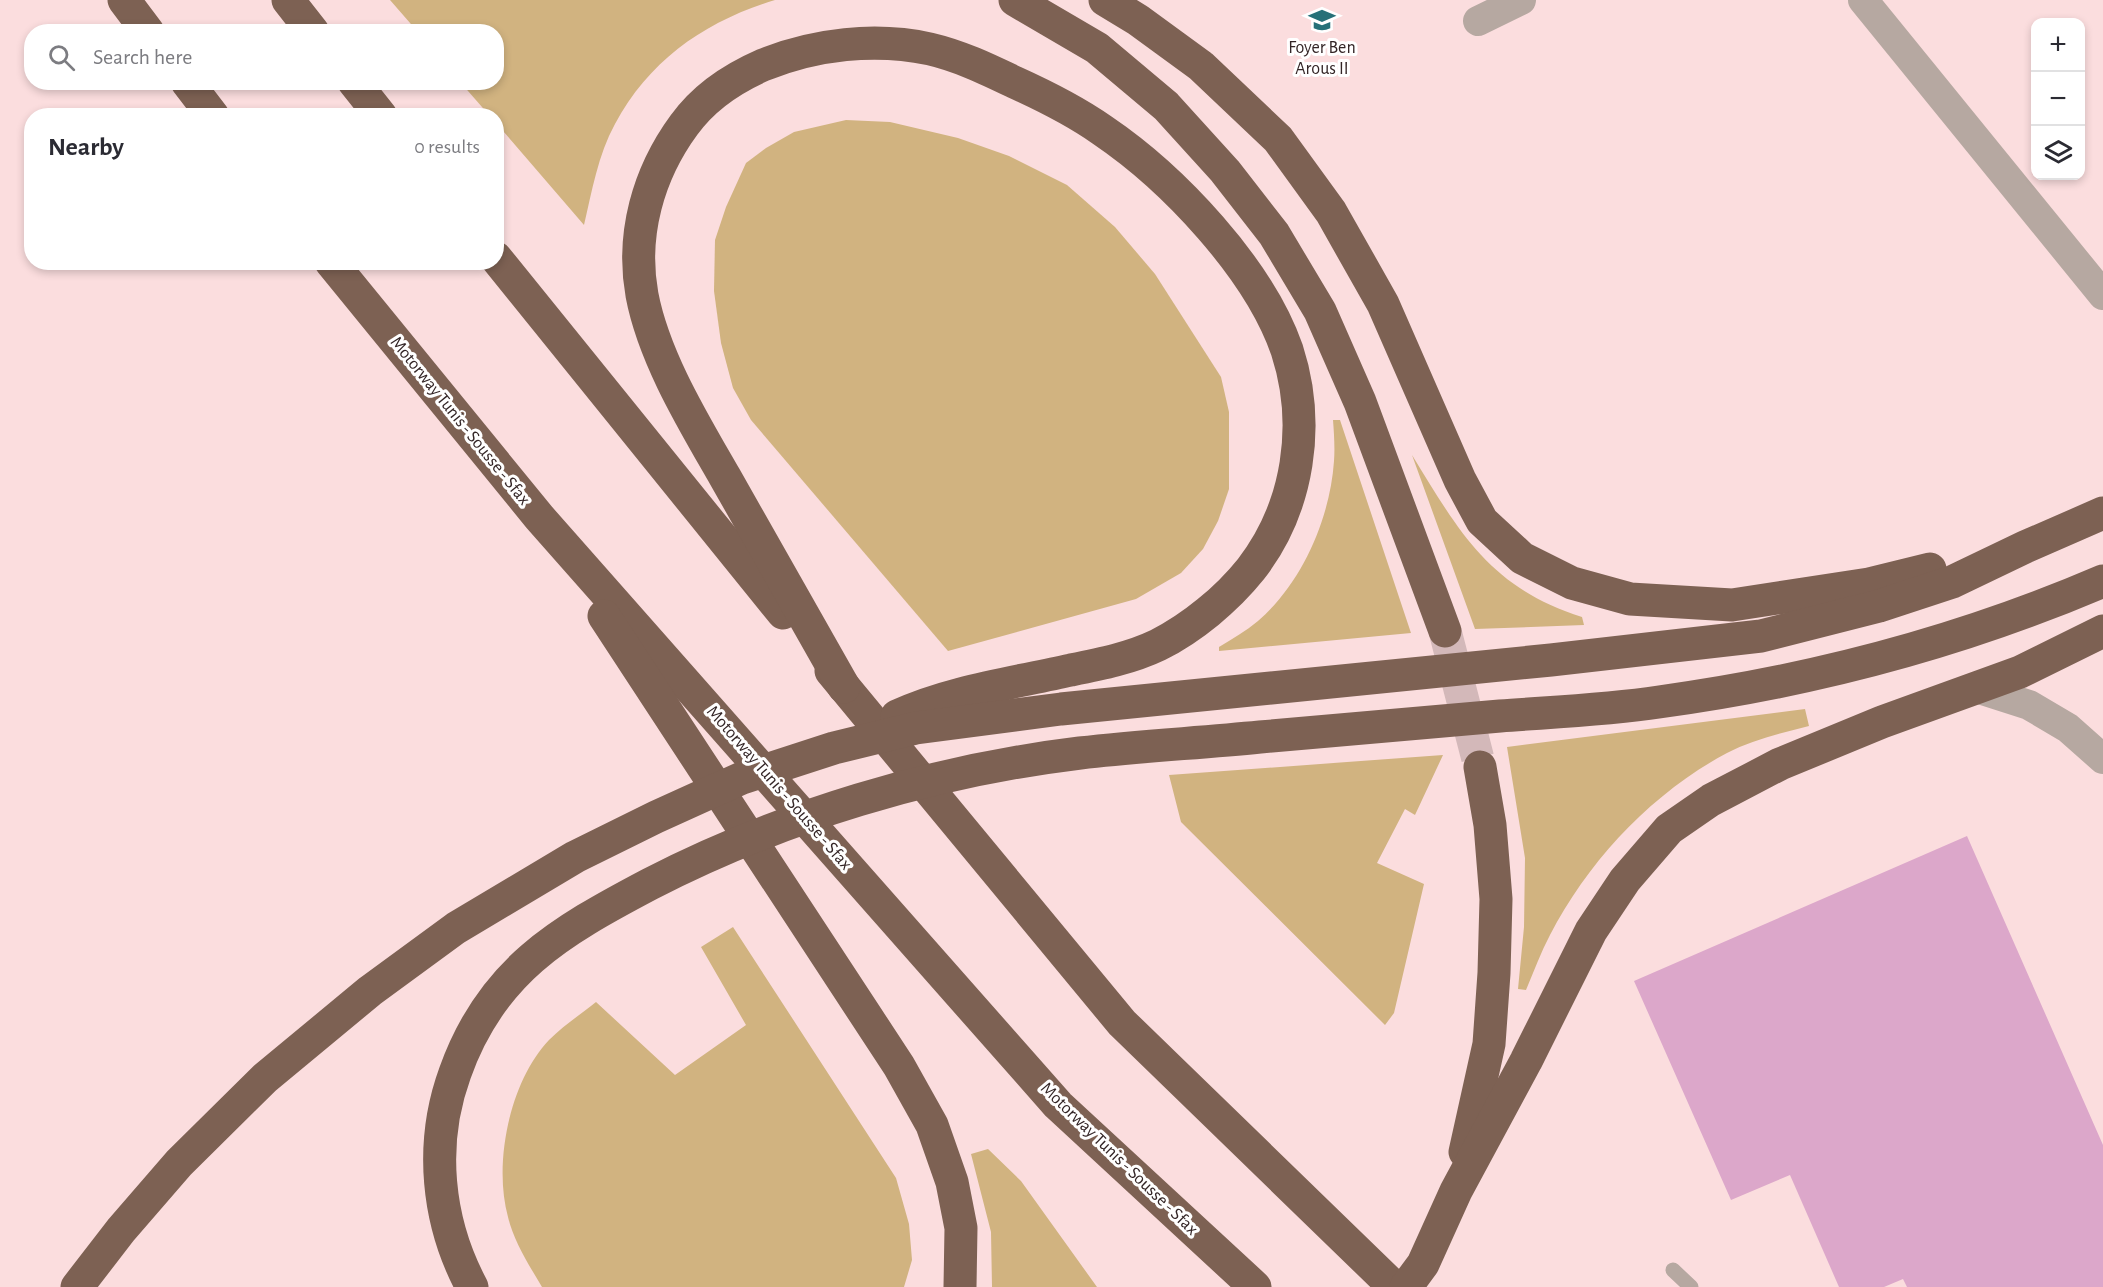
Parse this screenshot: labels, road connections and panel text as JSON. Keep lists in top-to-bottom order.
{
  "streets": {
    "highway": ["Motorway Tunis - Sousse - Sfax"]
  },
  "places": {
    "school or university": ["Foyer Ben Arous II"]
  },
  "page": {
    "map_buttons": ["+", "−"],
    "search": "Search here",
    "heading": ["Nearby", "0 results"]
  }
}
